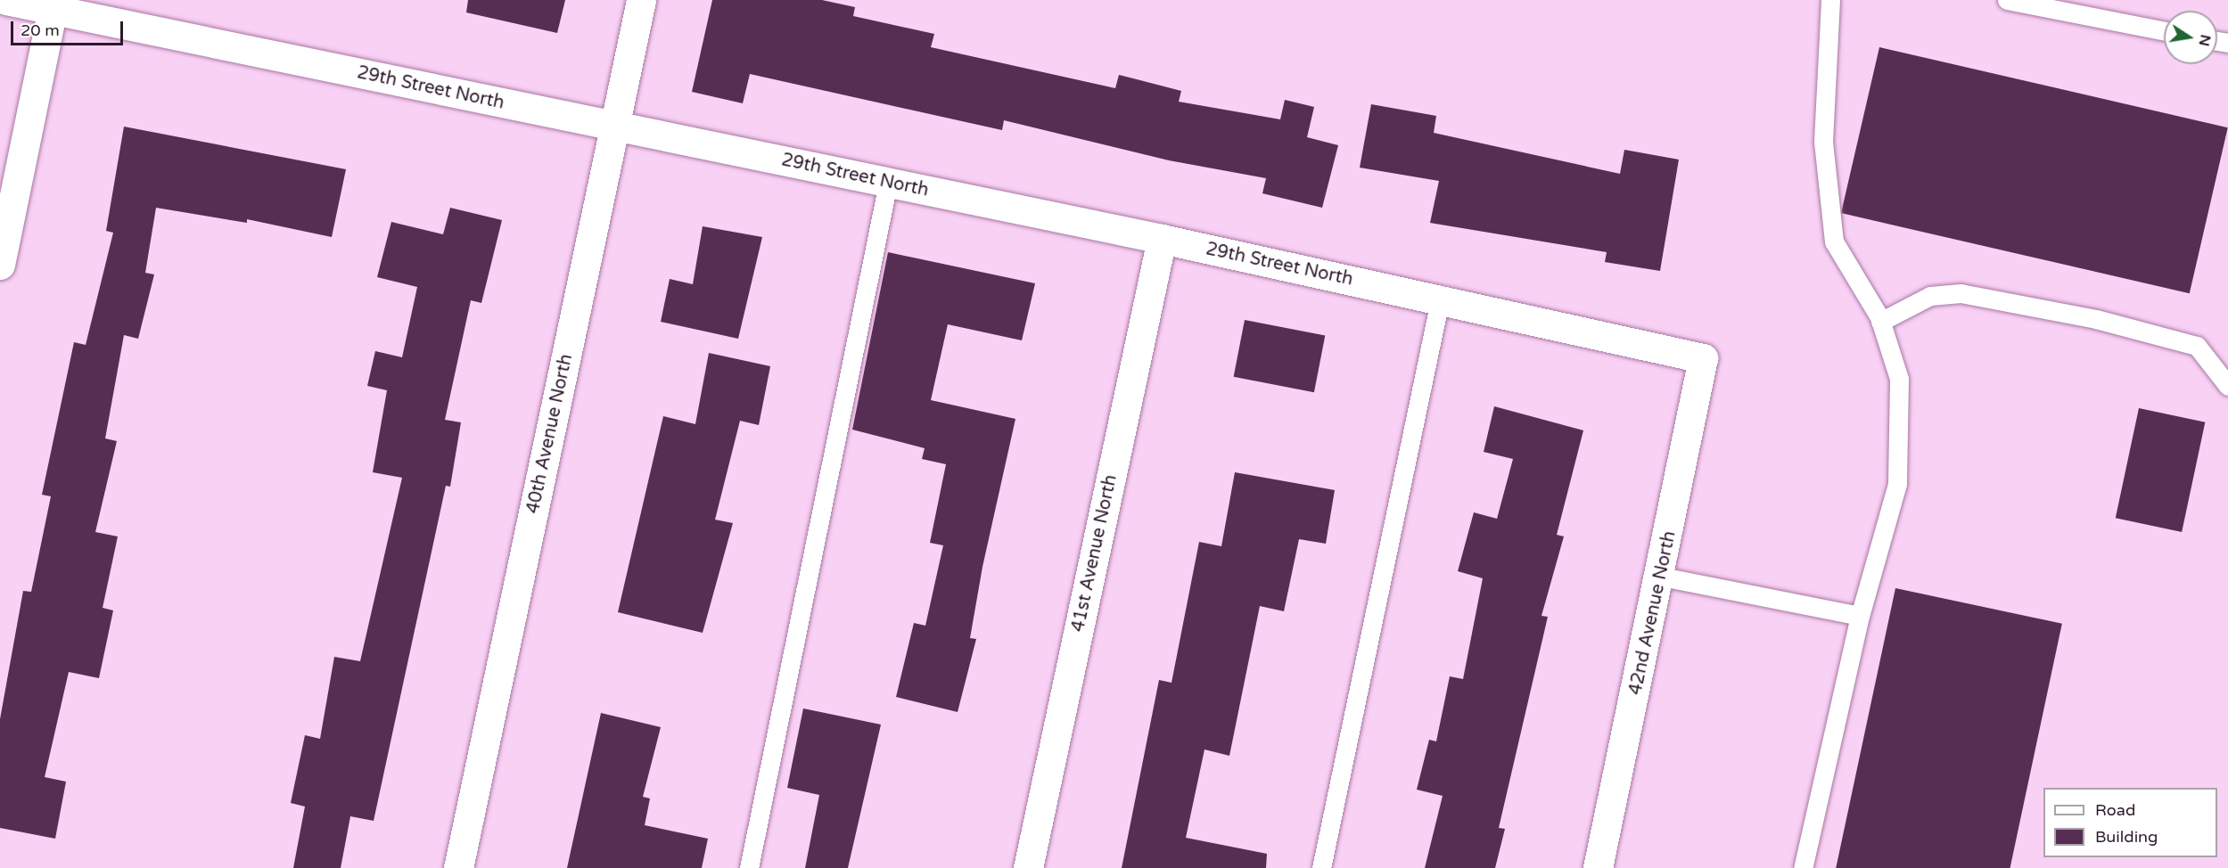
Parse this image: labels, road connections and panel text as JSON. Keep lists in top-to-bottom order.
{
  "streets": {
    "street": [
      "29th Street North",
      "40th Avenue North",
      "41st Avenue North",
      "42nd Avenue North"
    ]
  },
  "crossings": [
    ["29th Street North", "40th Avenue North"],
    ["29th Street North", "41st Avenue North"],
    ["29th Street North", "42nd Avenue North"]
  ],
  "legend": ["Road", "Building"],
  "scale_bar": "20 m",
  "north": "right"
}
